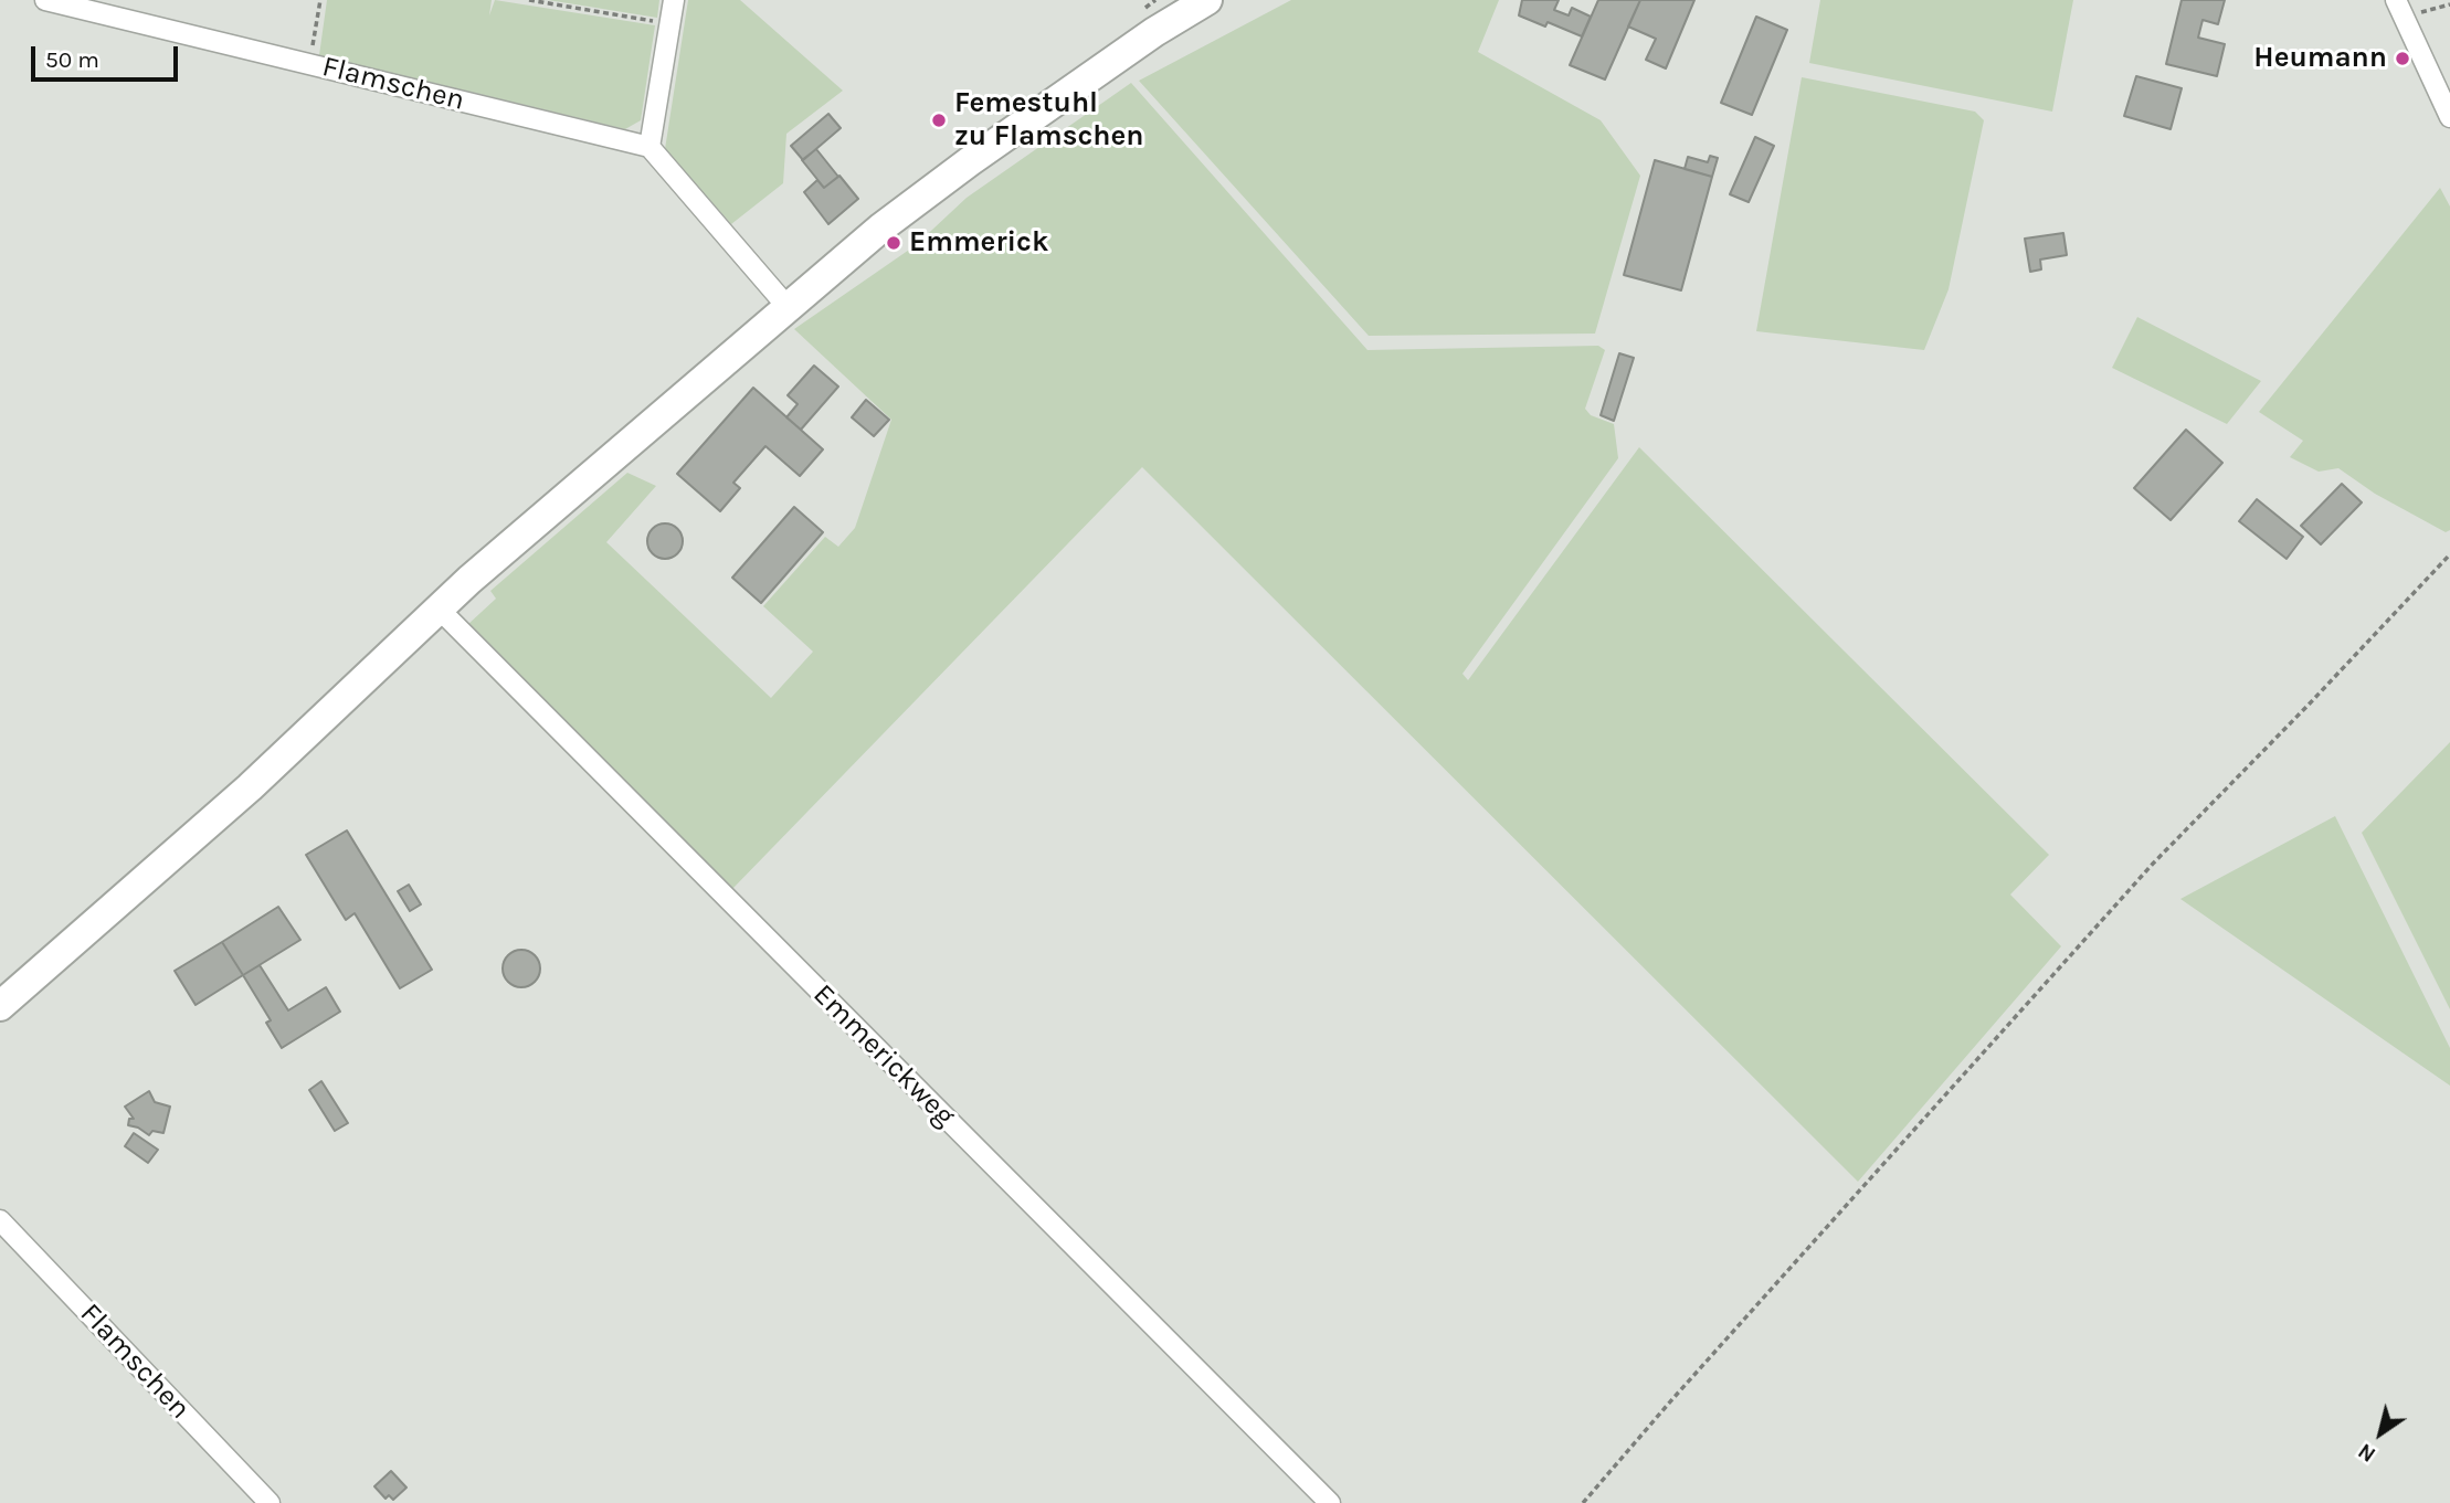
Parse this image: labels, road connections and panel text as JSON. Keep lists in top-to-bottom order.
{
  "streets": {
    "street": ["Flamschen", "Emmerickweg"]
  },
  "places": ["Heumann", "Femestuhl zu Flamschen", "Emmerick"],
  "scale_bar": "50 m",
  "north": "bottom left"
}
